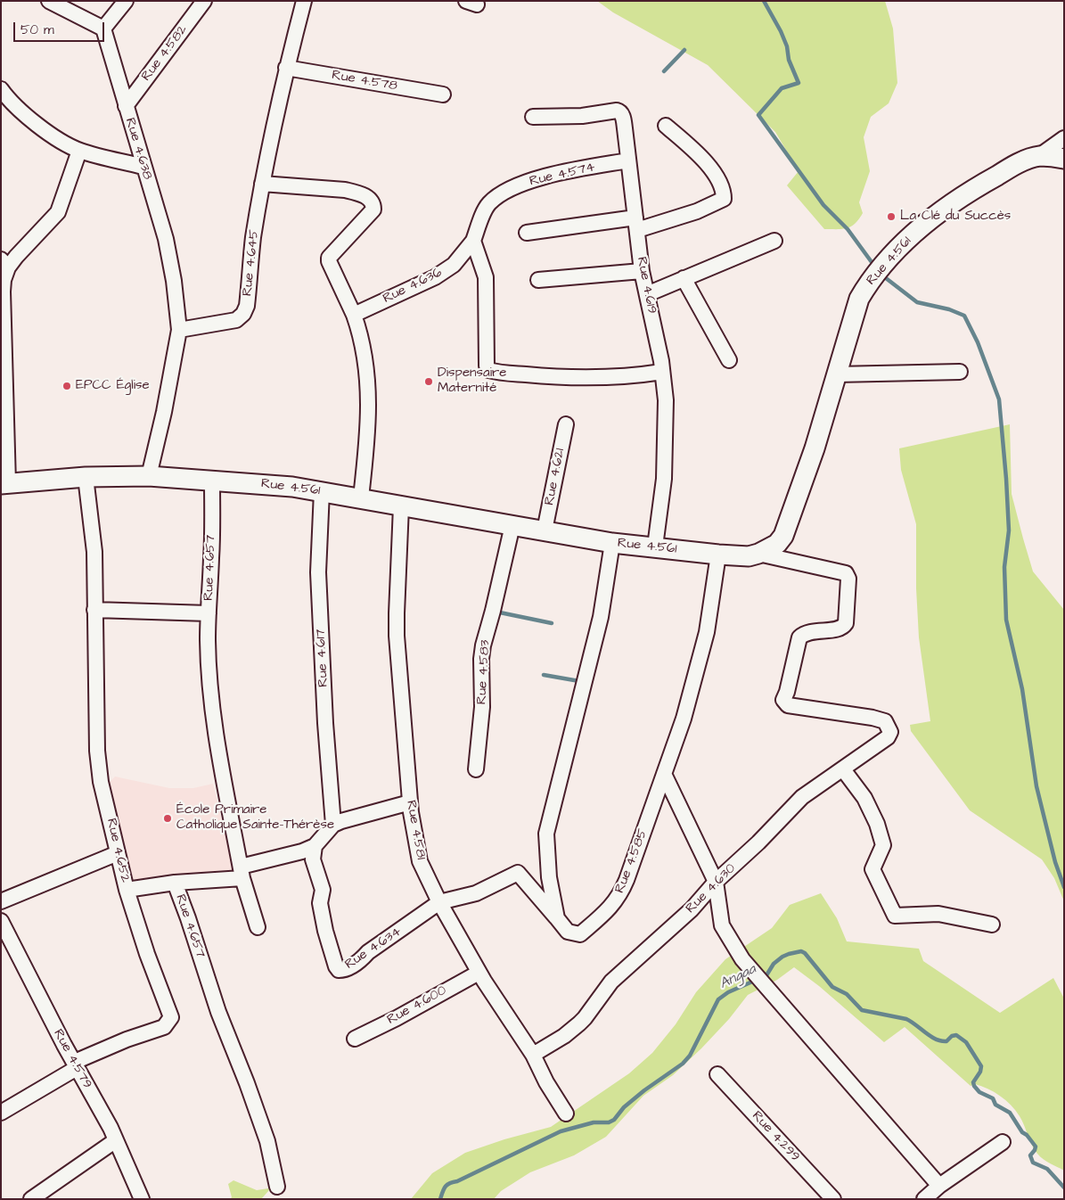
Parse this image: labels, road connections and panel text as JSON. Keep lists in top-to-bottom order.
{
  "streets": {
    "main road": ["Rue 4.561"],
    "street": [
      "Rue 4.582",
      "Rue 4.578",
      "Rue 4.638",
      "Rue 4.574",
      "Rue 4.645",
      "Rue 4.619",
      "Rue 4.636",
      "Rue 4.621",
      "Rue 4.657",
      "Rue 4.617",
      "Rue 4.583",
      "Rue 4.581",
      "Rue 4.652",
      "Rue 4.585",
      "Rue 4.630",
      "Rue 4.634",
      "Rue 4.600",
      "Rue 4.579",
      "Rue 4.299"
    ]
  },
  "crossings": [
    ["Rue 4.582", "Rue 4.638"],
    ["Rue 4.578", "Rue 4.645"],
    ["Rue 4.638", "Rue 4.645"],
    ["Rue 4.574", "Rue 4.619"],
    ["Rue 4.574", "Rue 4.636"],
    ["Rue 4.561", "Rue 4.619"],
    ["Rue 4.561", "Rue 4.621"],
    ["Rue 4.561", "Rue 4.657"],
    ["Rue 4.561", "Rue 4.617"],
    ["Rue 4.561", "Rue 4.583"],
    ["Rue 4.561", "Rue 4.581"],
    ["Rue 4.561", "Rue 4.652"],
    ["Rue 4.561", "Rue 4.585"],
    ["Rue 4.561", "Rue 4.630"],
    ["Rue 4.581", "Rue 4.630"],
    ["Rue 4.581", "Rue 4.634"],
    ["Rue 4.581", "Rue 4.600"],
    ["Rue 4.652", "Rue 4.579"],
    ["Rue 4.585", "Rue 4.634"]
  ],
  "water": ["Angaa"],
  "places": [
    "La Clé du Succès",
    "Dispensaire Maternité",
    "EPCC Église",
    "École Primaire Catholique Sainte-Thérèse"
  ],
  "scale_bar": "50 m"
}
